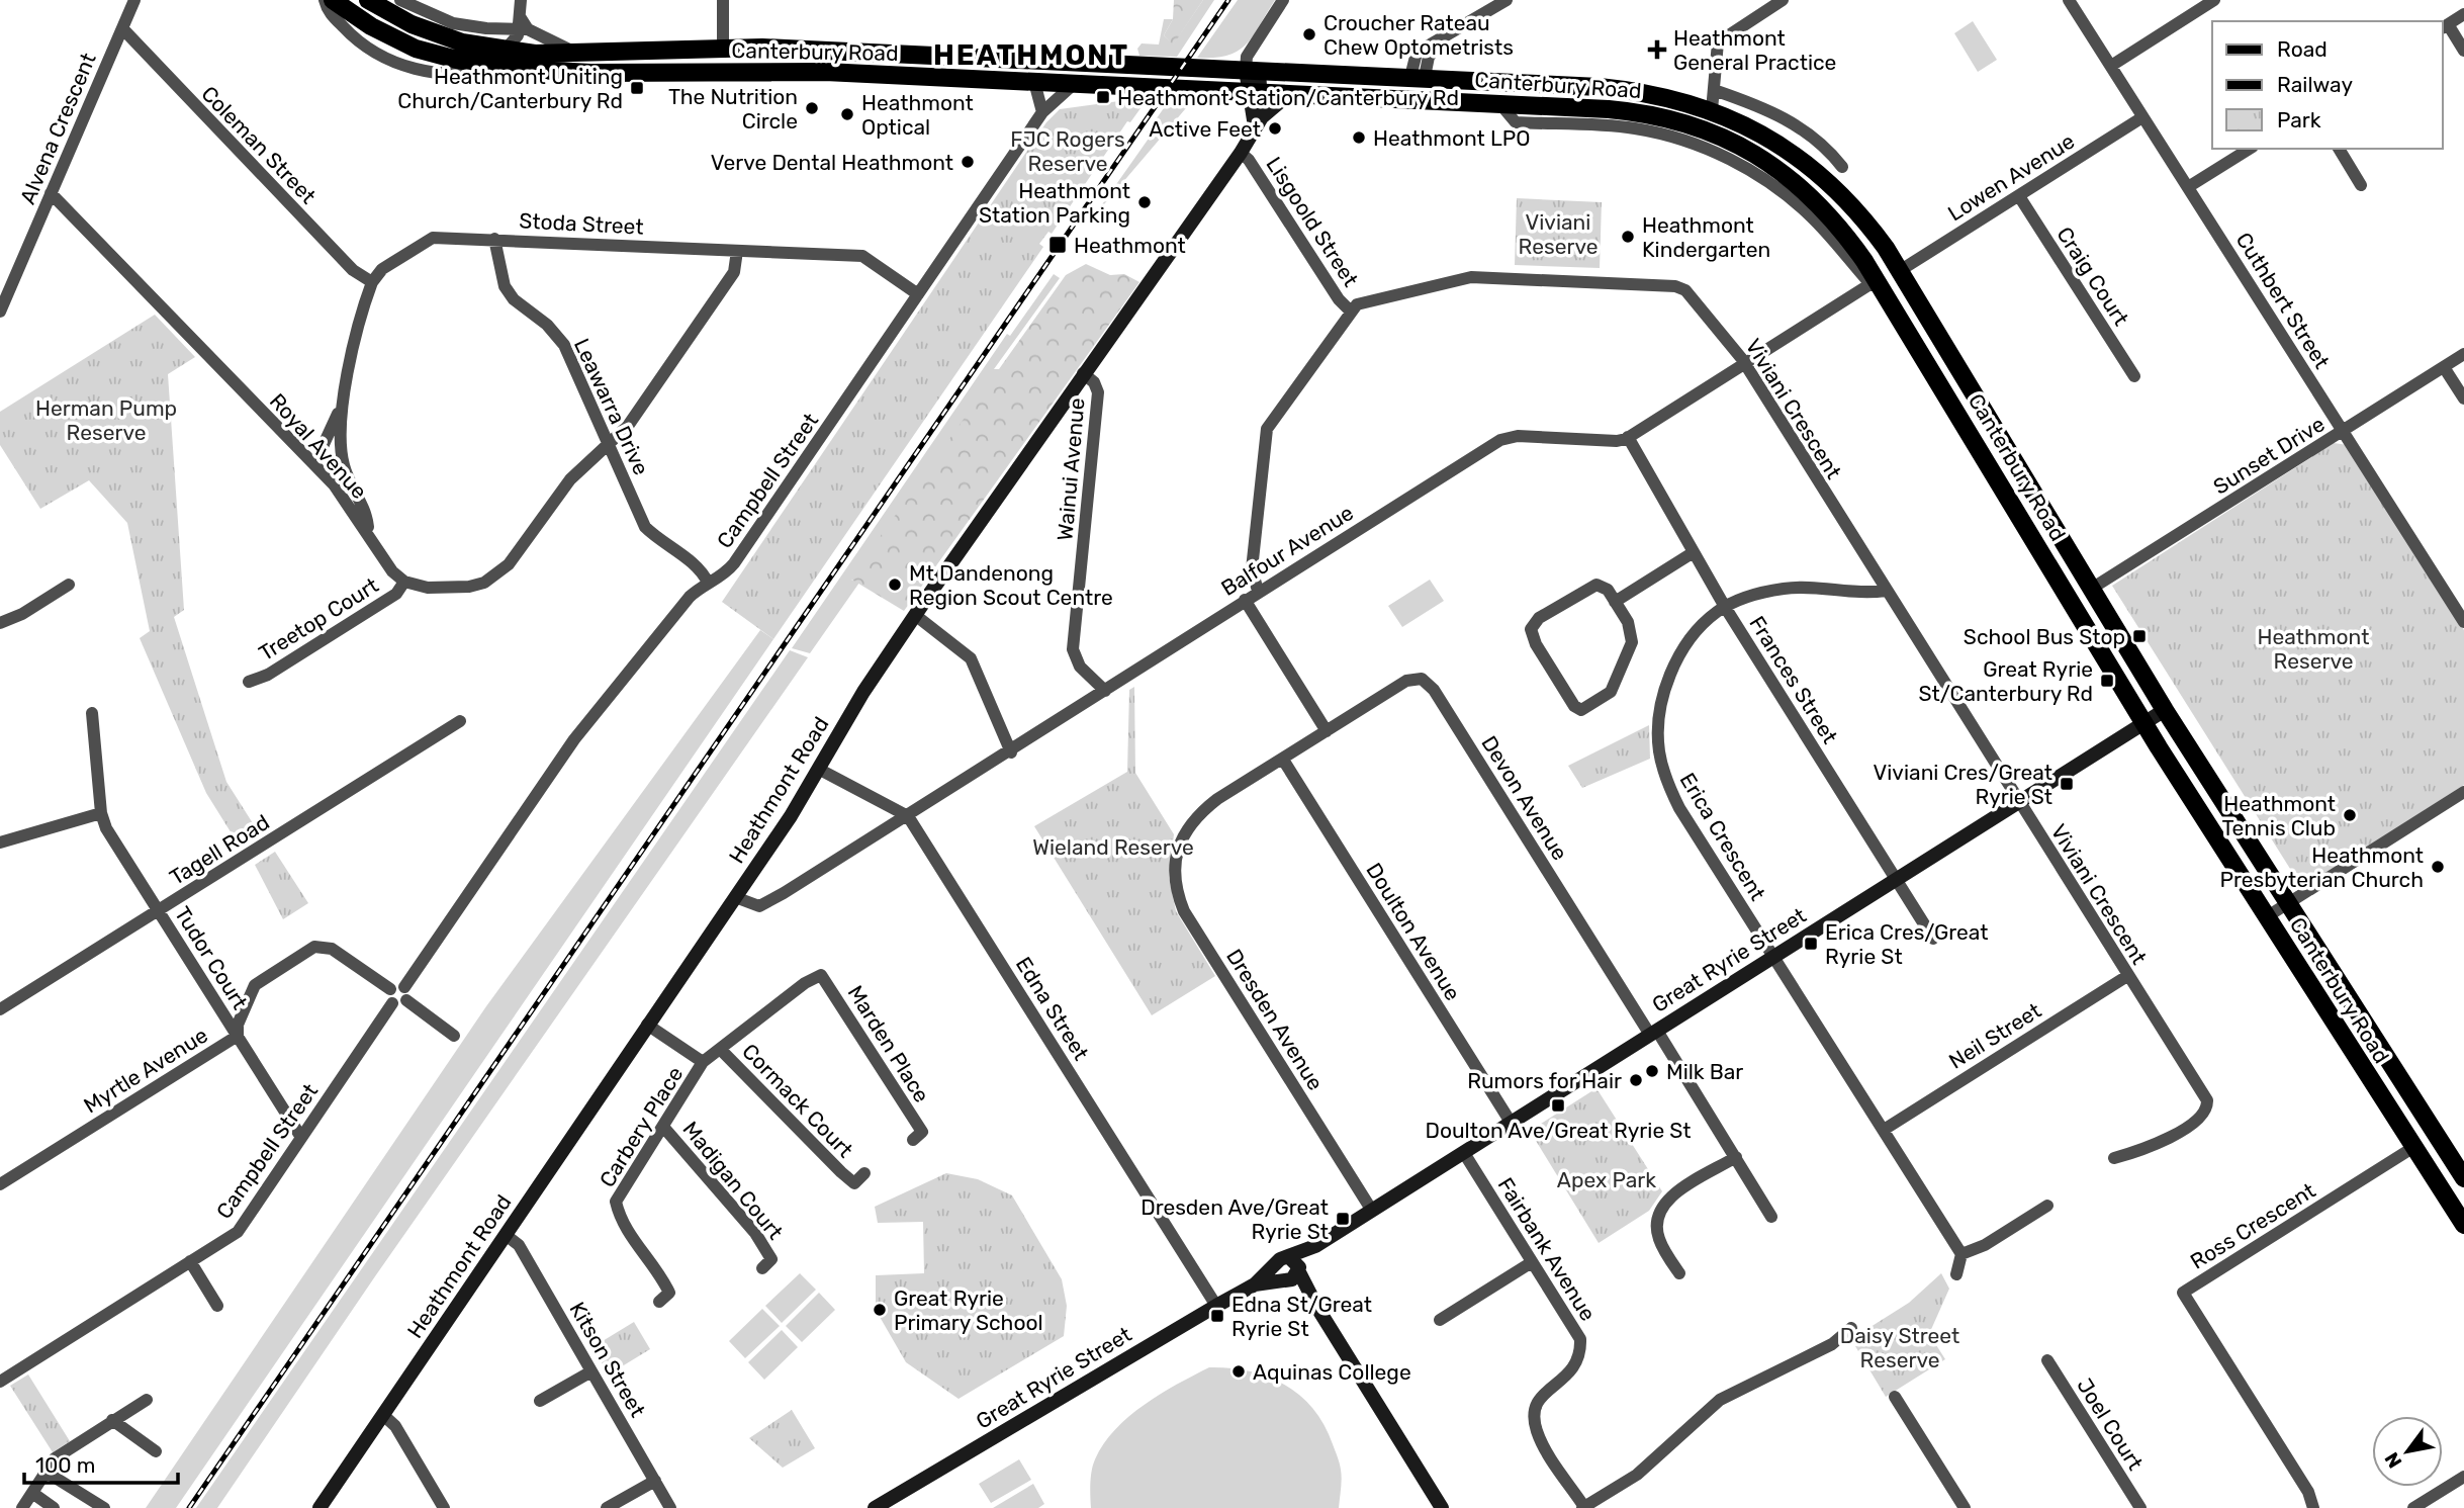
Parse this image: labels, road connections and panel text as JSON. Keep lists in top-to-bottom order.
{
  "streets": {
    "main road": ["Canterbury Road"],
    "street": [
      "Alvena Crescent",
      "Coleman Street",
      "Lowen Avenue",
      "Lisgoold Street",
      "Stoda Street",
      "Craig Court",
      "Cuthbert Street",
      "Leawarra Drive",
      "Viviani Crescent",
      "Royal Avenue",
      "Sunset Drive",
      "Wainui Avenue",
      "Campbell Street",
      "Balfour Avenue",
      "Treetop Court",
      "Frances Street",
      "Heathmont Road",
      "Devon Avenue",
      "Erica Crescent",
      "Tagell Road",
      "Doulton Avenue",
      "Tudor Court",
      "Great Ryrie Street",
      "Edna Street",
      "Dresden Avenue",
      "Neil Street",
      "Marden Place",
      "Myrtle Avenue",
      "Cormack Court",
      "Carbery Place",
      "Madigan Court",
      "Ross Crescent",
      "Fairbank Avenue",
      "Kitson Street",
      "Joel Court"
    ]
  },
  "crossings": [
    ["Canterbury Road", "Lowen Avenue"],
    ["Canterbury Road", "Sunset Drive"],
    ["Canterbury Road", "Campbell Street"],
    ["Canterbury Road", "Balfour Avenue"],
    ["Canterbury Road", "Heathmont Road"],
    ["Canterbury Road", "Great Ryrie Street"],
    ["Canterbury Road", "Ross Crescent"],
    ["Alvena Crescent", "Coleman Street"],
    ["Alvena Crescent", "Royal Avenue"],
    ["Coleman Street", "Stoda Street"],
    ["Lowen Avenue", "Craig Court"],
    ["Lowen Avenue", "Cuthbert Street"],
    ["Lisgoold Street", "Viviani Crescent"],
    ["Lisgoold Street", "Heathmont Road"],
    ["Stoda Street", "Leawarra Drive"],
    ["Stoda Street", "Campbell Street"],
    ["Cuthbert Street", "Sunset Drive"],
    ["Leawarra Drive", "Campbell Street"],
    ["Viviani Crescent", "Balfour Avenue"],
    ["Viviani Crescent", "Erica Crescent"],
    ["Viviani Crescent", "Great Ryrie Street"],
    ["Viviani Crescent", "Neil Street"],
    ["Royal Avenue", "Treetop Court"],
    ["Wainui Avenue", "Balfour Avenue"],
    ["Wainui Avenue", "Heathmont Road"],
    ["Campbell Street", "Tudor Court"],
    ["Campbell Street", "Myrtle Avenue"],
    ["Balfour Avenue", "Frances Street"],
    ["Balfour Avenue", "Heathmont Road"],
    ["Balfour Avenue", "Edna Street"],
    ["Frances Street", "Erica Crescent"],
    ["Frances Street", "Great Ryrie Street"],
    ["Heathmont Road", "Edna Street"],
    ["Heathmont Road", "Carbery Place"],
    ["Heathmont Road", "Kitson Street"],
    ["Devon Avenue", "Great Ryrie Street"],
    ["Erica Crescent", "Great Ryrie Street"],
    ["Erica Crescent", "Neil Street"],
    ["Tagell Road", "Tudor Court"],
    ["Doulton Avenue", "Great Ryrie Street"],
    ["Doulton Avenue", "Dresden Avenue"],
    ["Tudor Court", "Myrtle Avenue"],
    ["Great Ryrie Street", "Edna Street"],
    ["Great Ryrie Street", "Dresden Avenue"],
    ["Great Ryrie Street", "Fairbank Avenue"],
    ["Marden Place", "Cormack Court"],
    ["Cormack Court", "Carbery Place"],
    ["Carbery Place", "Madigan Court"]
  ],
  "districts": ["HEATHMONT"],
  "parks": [
    "FJC Rogers Reserve",
    "Viviani Reserve",
    "Herman Pump Reserve",
    "Heathmont Reserve",
    "Wieland Reserve",
    "Apex Park",
    "Daisy Street Reserve"
  ],
  "places": {
    "other": [
      "Croucher Rateau Chew Optometrists",
      "The Nutrition Circle",
      "Heathmont Optical",
      "Active Feet",
      "Heathmont LPO",
      "Verve Dental Heathmont",
      "Heathmont Station Parking",
      "Heathmont Kindergarten",
      "Mt Dandenong Region Scout Centre",
      "Heathmont Tennis Club",
      "Heathmont Presbyterian Church",
      "Milk Bar",
      "Rumors for Hair",
      "Great Ryrie Primary School",
      "Aquinas College"
    ],
    "health": ["Heathmont General Practice"],
    "transit": [
      "Heathmont Uniting Church/Canterbury Rd",
      "Heathmont Station/Canterbury Rd",
      "Heathmont",
      "School Bus Stop",
      "Great Ryrie St/Canterbury Rd",
      "Viviani Cres/Great Ryrie St",
      "Erica Cres/Great Ryrie St",
      "Doulton Ave/Great Ryrie St",
      "Dresden Ave/Great Ryrie St",
      "Edna St/Great Ryrie St"
    ]
  },
  "legend": ["Road", "Railway", "Park"],
  "scale_bar": "100 m",
  "north": "bottom left"
}
